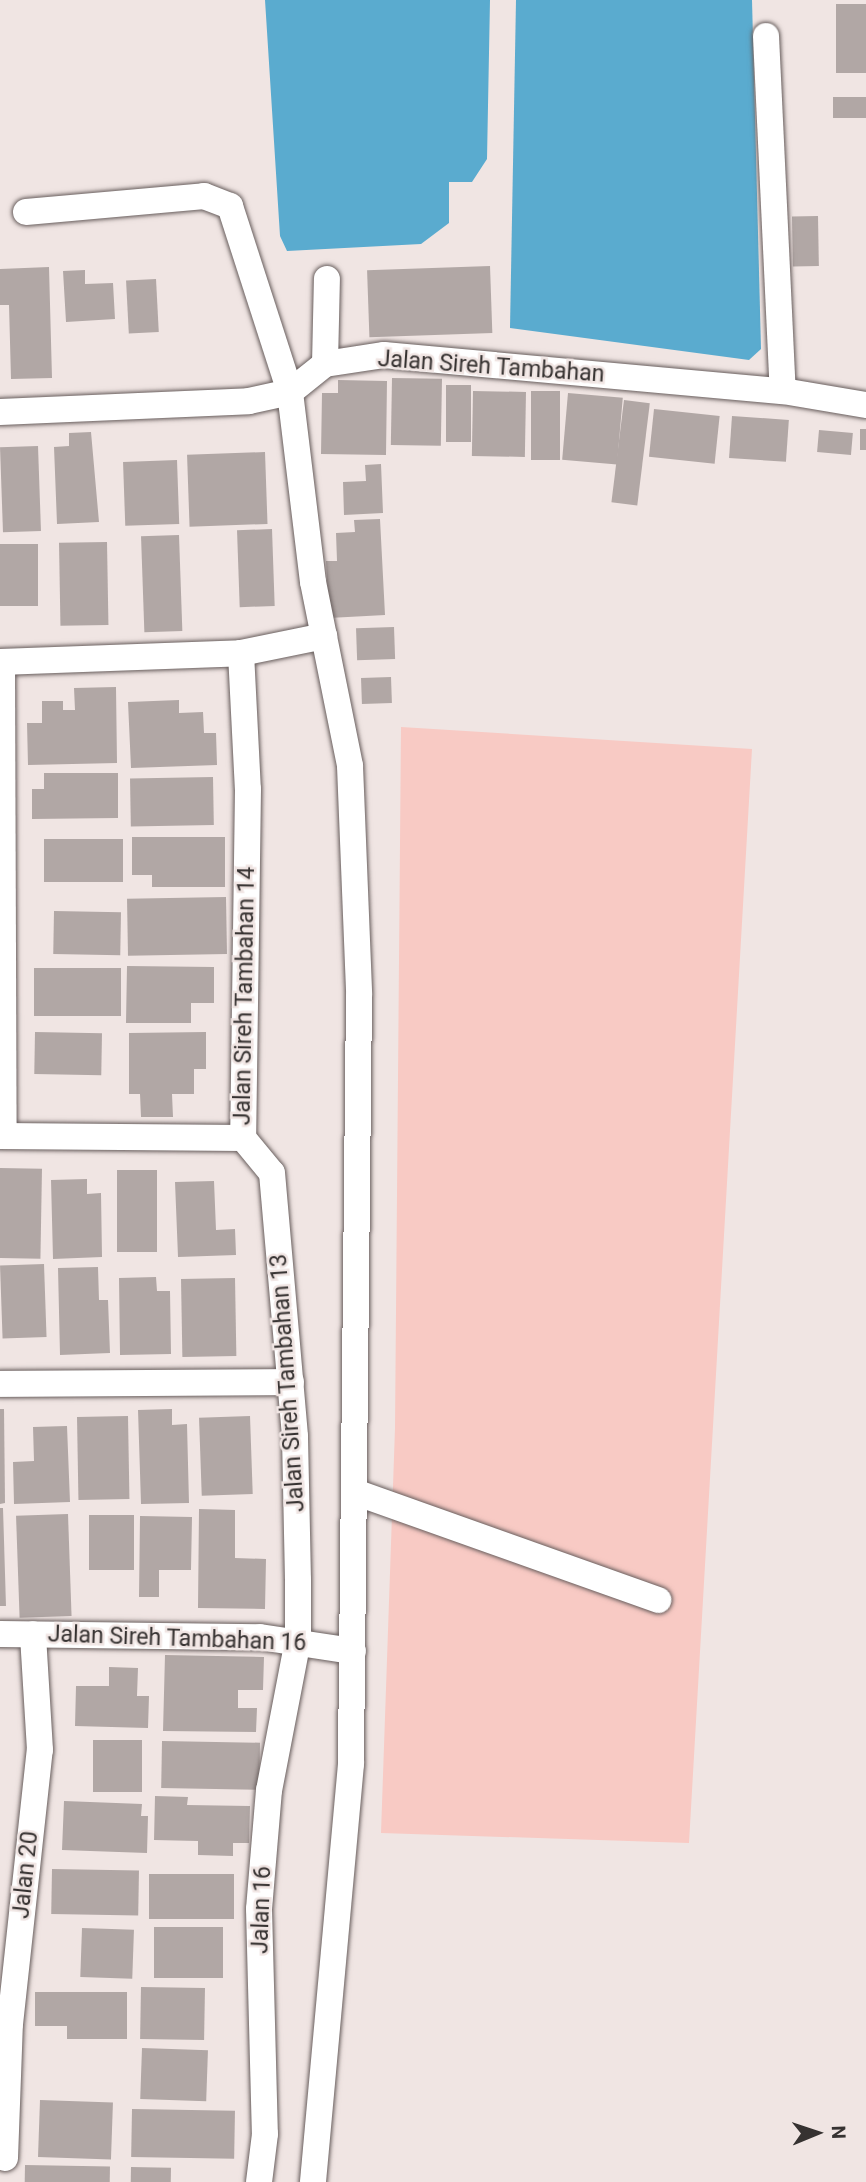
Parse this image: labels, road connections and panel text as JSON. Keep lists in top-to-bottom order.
{
  "streets": {
    "street": [
      "Jalan Sireh Tambahan",
      "Jalan Sireh Tambahan 14",
      "Jalan Sireh Tambahan 13",
      "Jalan Sireh Tambahan 16",
      "Jalan 20",
      "Jalan 16"
    ]
  },
  "crossings": [
    ["Jalan Sireh Tambahan 14", "Jalan Sireh Tambahan 13"],
    ["Jalan Sireh Tambahan 13", "Jalan Sireh Tambahan 16"],
    ["Jalan Sireh Tambahan 13", "Jalan 16"],
    ["Jalan Sireh Tambahan 16", "Jalan 20"],
    ["Jalan Sireh Tambahan 16", "Jalan 16"]
  ],
  "north": "right"
}
